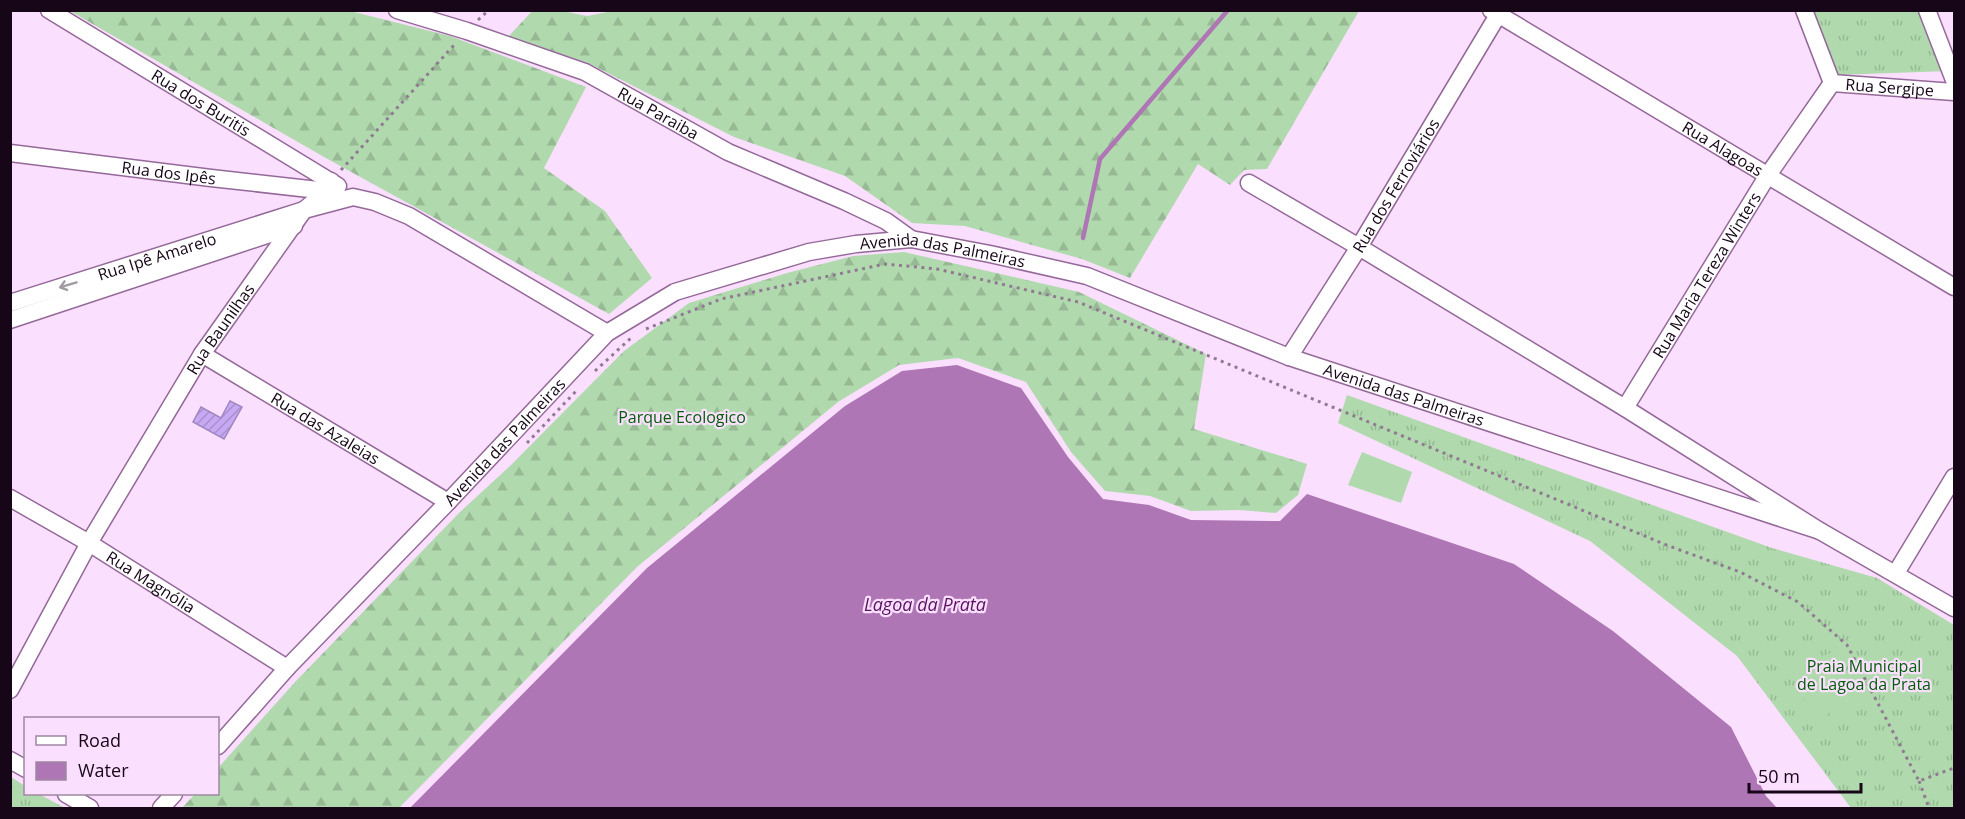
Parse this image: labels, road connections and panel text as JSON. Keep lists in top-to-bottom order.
{
  "streets": {
    "street": [
      "Rua Sergipe",
      "Rua dos Buritis",
      "Rua Paraiba",
      "Rua Alagoas",
      "Rua dos Ipês",
      "Rua dos Ferroviários",
      "Avenida das Palmeiras",
      "Rua Ipê Amarelo",
      "Rua Maria Tereza Winters",
      "Rua Baunilhas",
      "Rua das Azaleias",
      "Rua Magnólia"
    ]
  },
  "crossings": [
    ["Rua Sergipe", "Rua Maria Tereza Winters"],
    ["Rua dos Buritis", "Rua dos Ipês"],
    ["Rua dos Buritis", "Avenida das Palmeiras"],
    ["Rua dos Buritis", "Rua Baunilhas"],
    ["Rua Paraiba", "Avenida das Palmeiras"],
    ["Rua Alagoas", "Rua dos Ferroviários"],
    ["Rua Alagoas", "Rua Maria Tereza Winters"],
    ["Rua dos Ipês", "Rua Baunilhas"],
    ["Rua dos Ferroviários", "Avenida das Palmeiras"],
    ["Avenida das Palmeiras", "Rua das Azaleias"],
    ["Avenida das Palmeiras", "Rua Magnólia"],
    ["Rua Ipê Amarelo", "Rua Baunilhas"],
    ["Rua Baunilhas", "Rua das Azaleias"],
    ["Rua Baunilhas", "Rua Magnólia"]
  ],
  "water": ["Lagoa da Prata"],
  "parks": ["Parque Ecologico", "Praia Municipal de Lagoa da Prata"],
  "legend": ["Road", "Water"],
  "scale_bar": "50 m"
}
